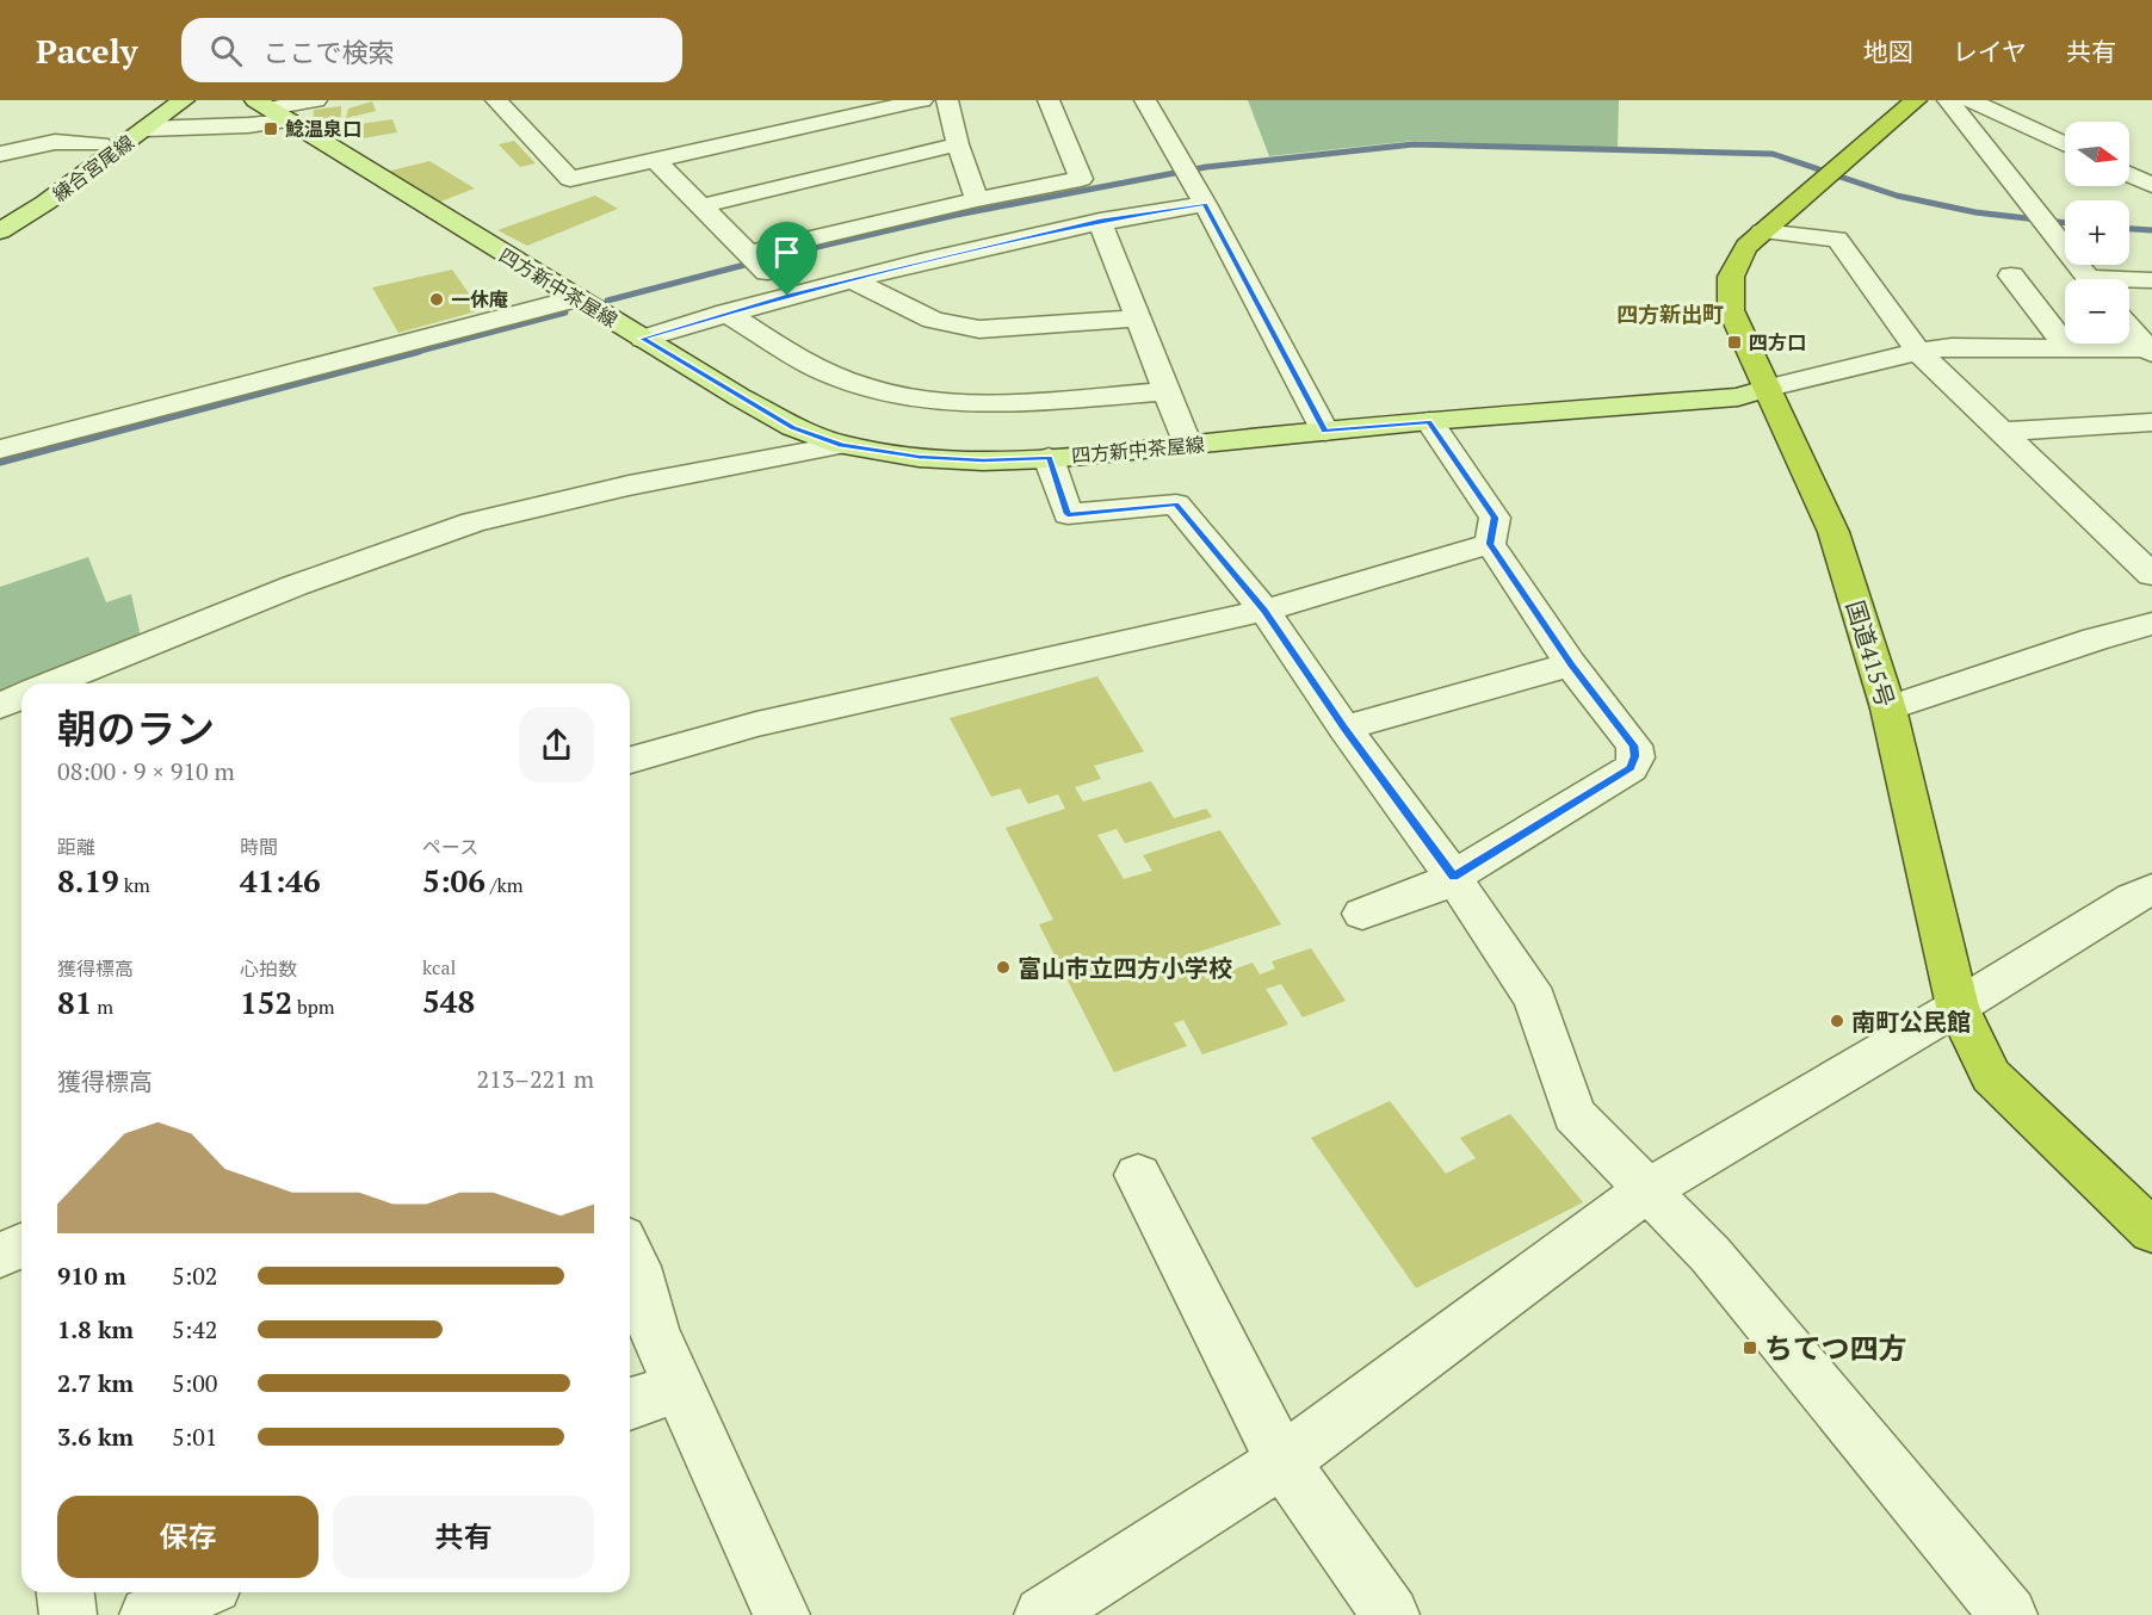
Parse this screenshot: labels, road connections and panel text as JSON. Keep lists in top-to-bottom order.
{
  "streets": {
    "highway": ["国道415号"],
    "main road": ["練合宮尾線", "四方新中茶屋線"]
  },
  "crossings": [
    ["四方新中茶屋線", "国道415号"]
  ],
  "districts": ["四方新出町"],
  "places": {
    "transit": ["鯰温泉口", "四方口", "ちてつ四方"],
    "other": ["一休庵", "富山市立四方小学校", "南町公民館"]
  },
  "north": "right",
  "page": {
    "header": "Pacely",
    "search": "ここで検索",
    "nav": ["地図", "レイヤ", "共有"],
    "map_buttons": ["+", "−"],
    "heading": ["朝のラン", "08:00 · 9 × 910 m"],
    "stats": [
      ["距離", "8.19 km"],
      ["時間", "41:46"],
      ["ペース", "5:06 /km"],
      ["獲得標高", "81 m"],
      ["心拍数", "152 bpm"],
      ["kcal", "548"]
    ],
    "chart": ["獲得標高", "213–221 m"],
    "list": [
      {
        "name": "910 m",
        "note": "5:02"
      },
      {
        "name": "1.8 km",
        "note": "5:42"
      },
      {
        "name": "2.7 km",
        "note": "5:00"
      },
      {
        "name": "3.6 km",
        "note": "5:01"
      }
    ],
    "buttons": ["保存", "共有"]
  }
}
